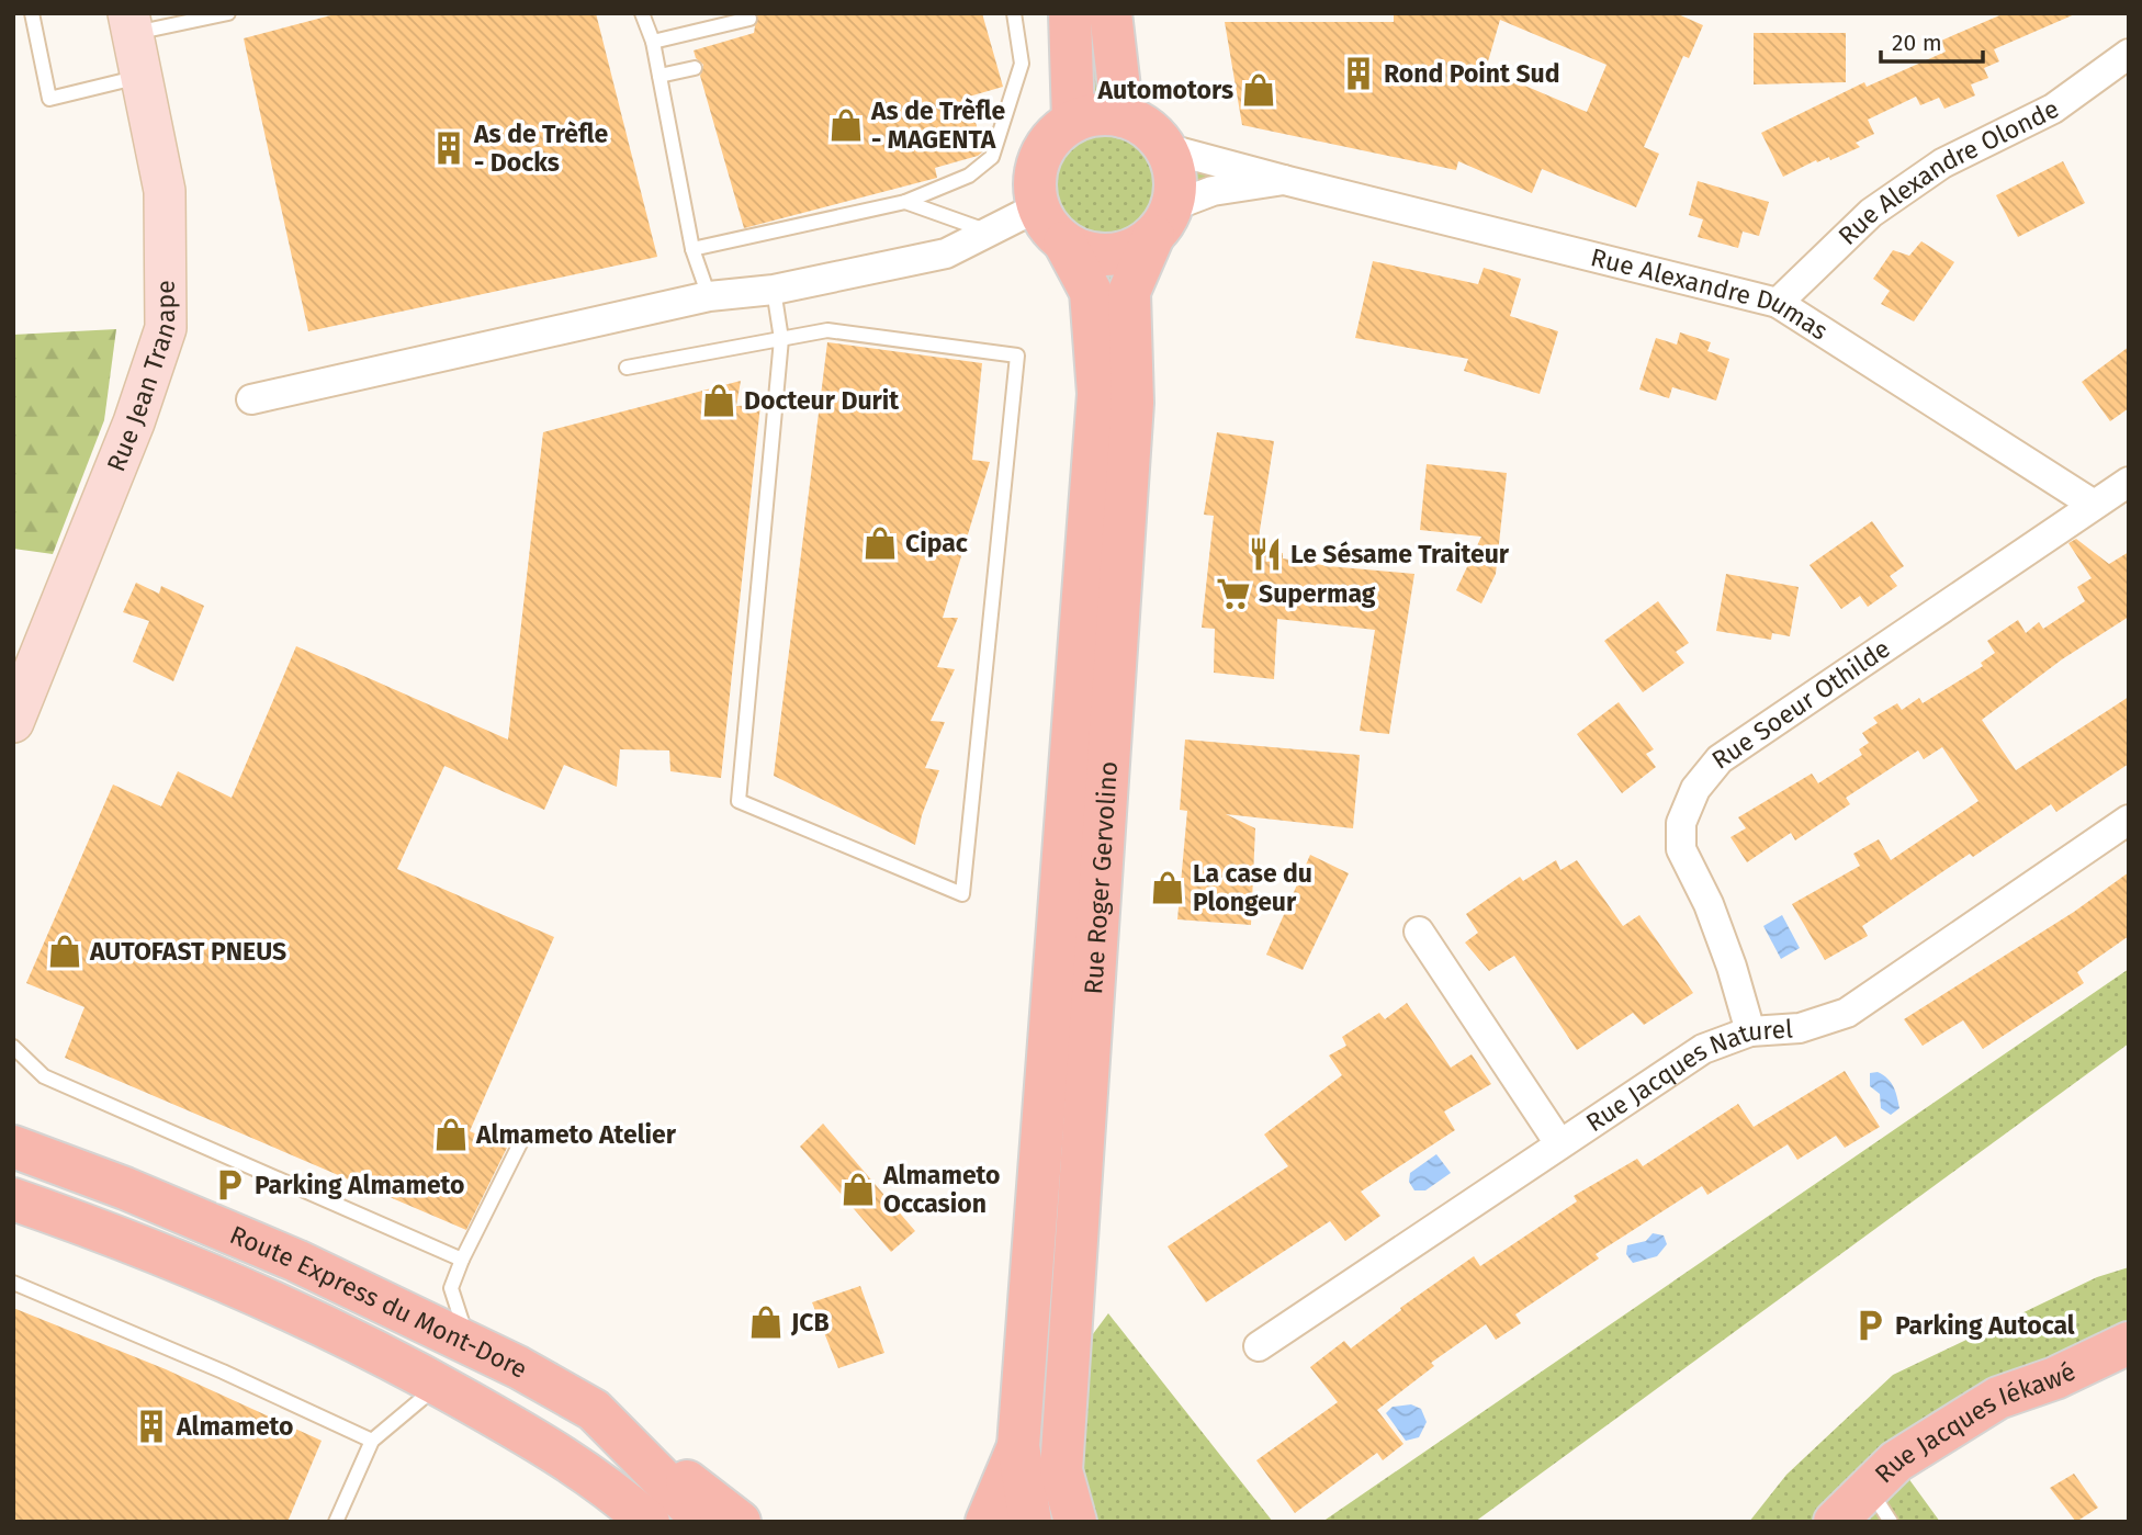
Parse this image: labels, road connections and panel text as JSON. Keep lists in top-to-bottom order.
{
  "streets": {
    "main road": [
      "Rue Jean Tranape",
      "Rue Roger Gervolino",
      "Route Express du Mont-Dore",
      "Rue Jacques Iékawé"
    ],
    "street": [
      "Rue Alexandre Olonde",
      "Rue Alexandre Dumas",
      "Rue Soeur Othilde",
      "Rue Jacques Naturel"
    ]
  },
  "crossings": [
    ["Rue Alexandre Olonde", "Rue Alexandre Dumas"],
    ["Rue Alexandre Dumas", "Rue Soeur Othilde"],
    ["Rue Alexandre Dumas", "Rue Roger Gervolino"],
    ["Rue Soeur Othilde", "Rue Jacques Naturel"]
  ],
  "places": {
    "building": ["Rond Point Sud", "As de Trèfle - Docks", "Almameto"],
    "shop": [
      "Automotors",
      "As de Trèfle - MAGENTA",
      "Docteur Durit",
      "Cipac",
      "La case du Plongeur",
      "AUTOFAST PNEUS",
      "Almameto Atelier",
      "Almameto Occasion",
      "JCB"
    ],
    "restaurant": ["Le Sésame Traiteur"],
    "supermarket": ["Supermag"],
    "parking": ["Parking Almameto", "Parking Autocal"]
  },
  "scale_bar": "20 m"
}
